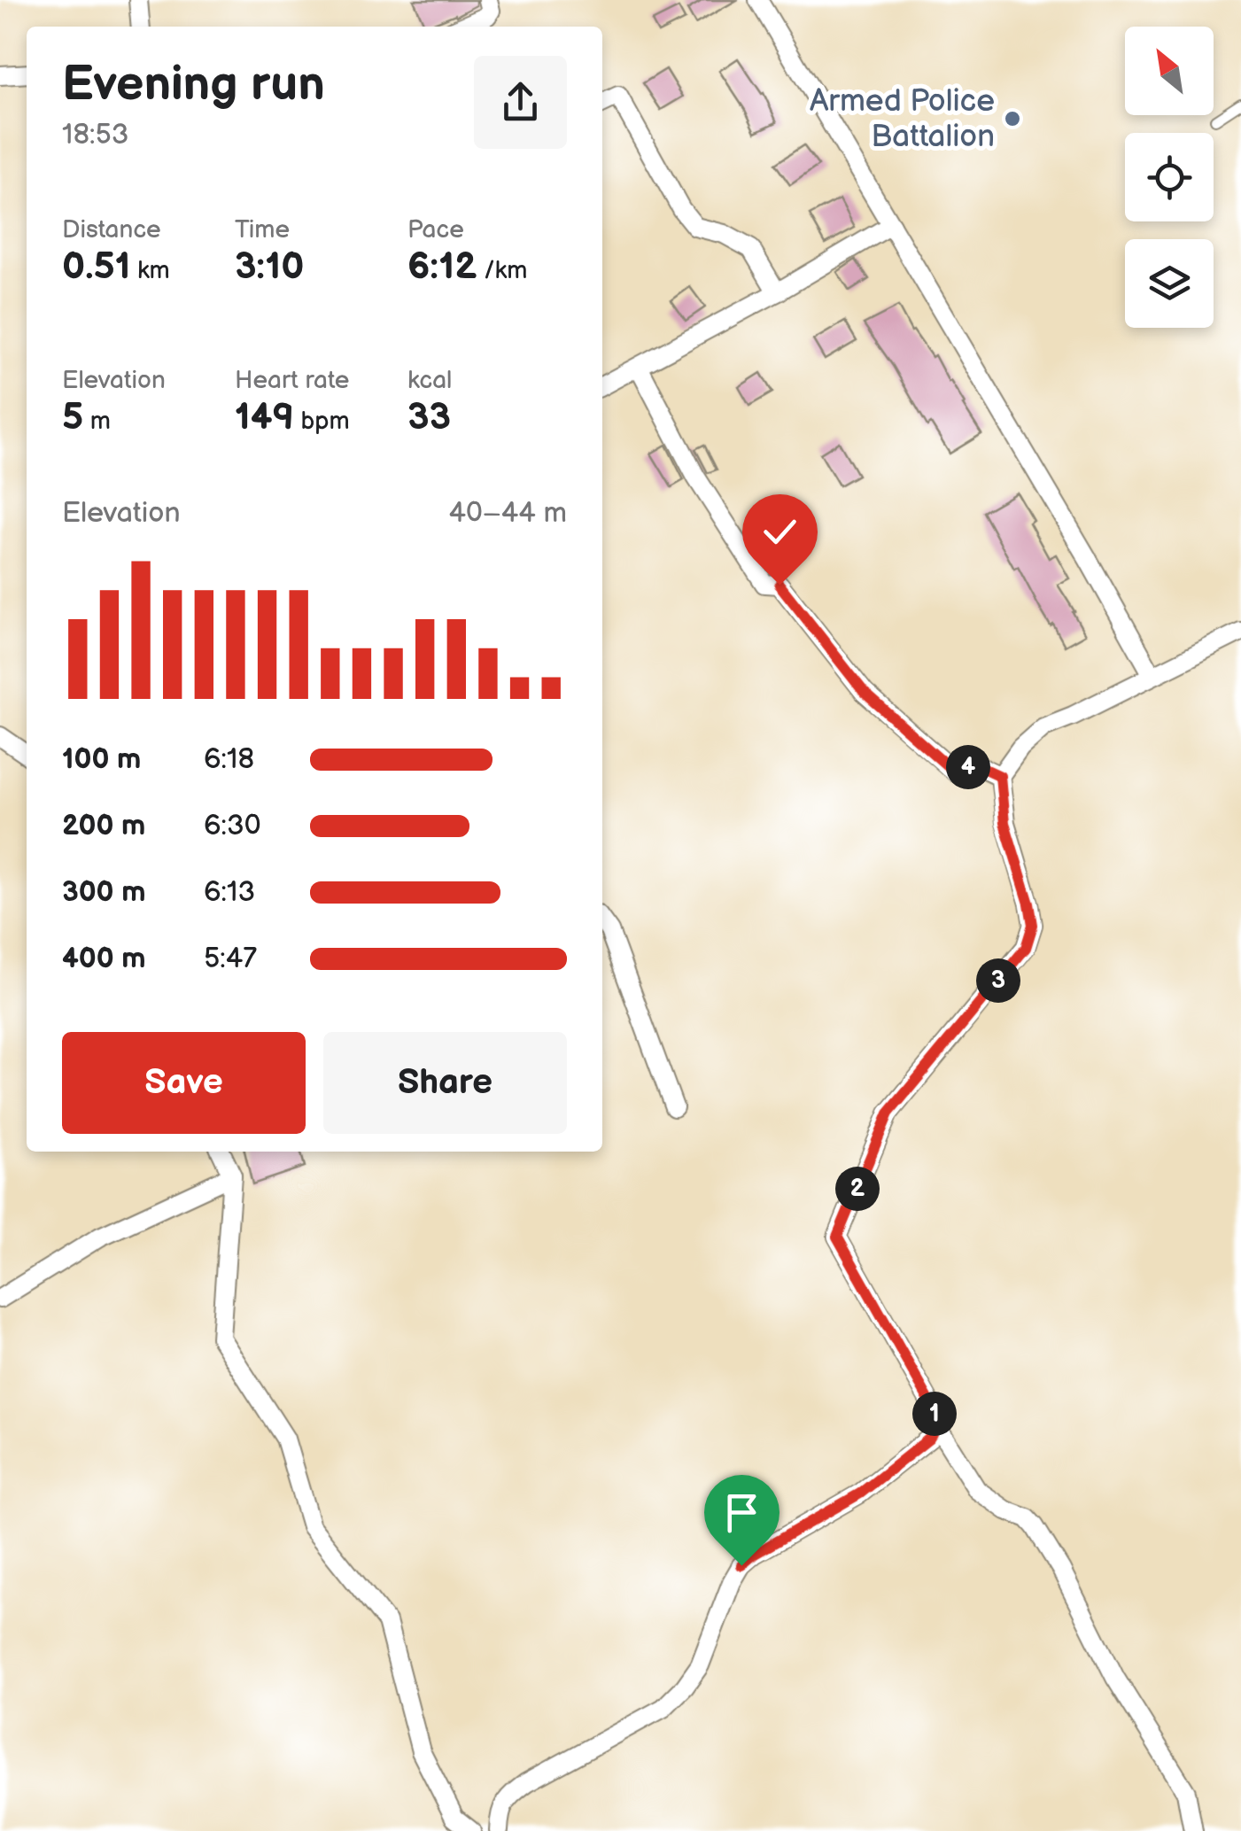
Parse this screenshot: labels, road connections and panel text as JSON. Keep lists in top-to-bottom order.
{
  "places": ["Armed Police Battalion"],
  "north": "top left",
  "page": {
    "heading": ["Evening run", "18:53"],
    "stats": [
      ["Distance", "0.51 km"],
      ["Time", "3:10"],
      ["Pace", "6:12 /km"],
      ["Elevation", "5 m"],
      ["Heart rate", "149 bpm"],
      ["kcal", "33"]
    ],
    "chart": ["Elevation", "40–44 m"],
    "list": [
      {
        "name": "100 m",
        "note": "6:18"
      },
      {
        "name": "200 m",
        "note": "6:30"
      },
      {
        "name": "300 m",
        "note": "6:13"
      },
      {
        "name": "400 m",
        "note": "5:47"
      }
    ],
    "pins": [
      "4",
      "3",
      "2",
      "1"
    ],
    "buttons": ["Save", "Share"]
  }
}
